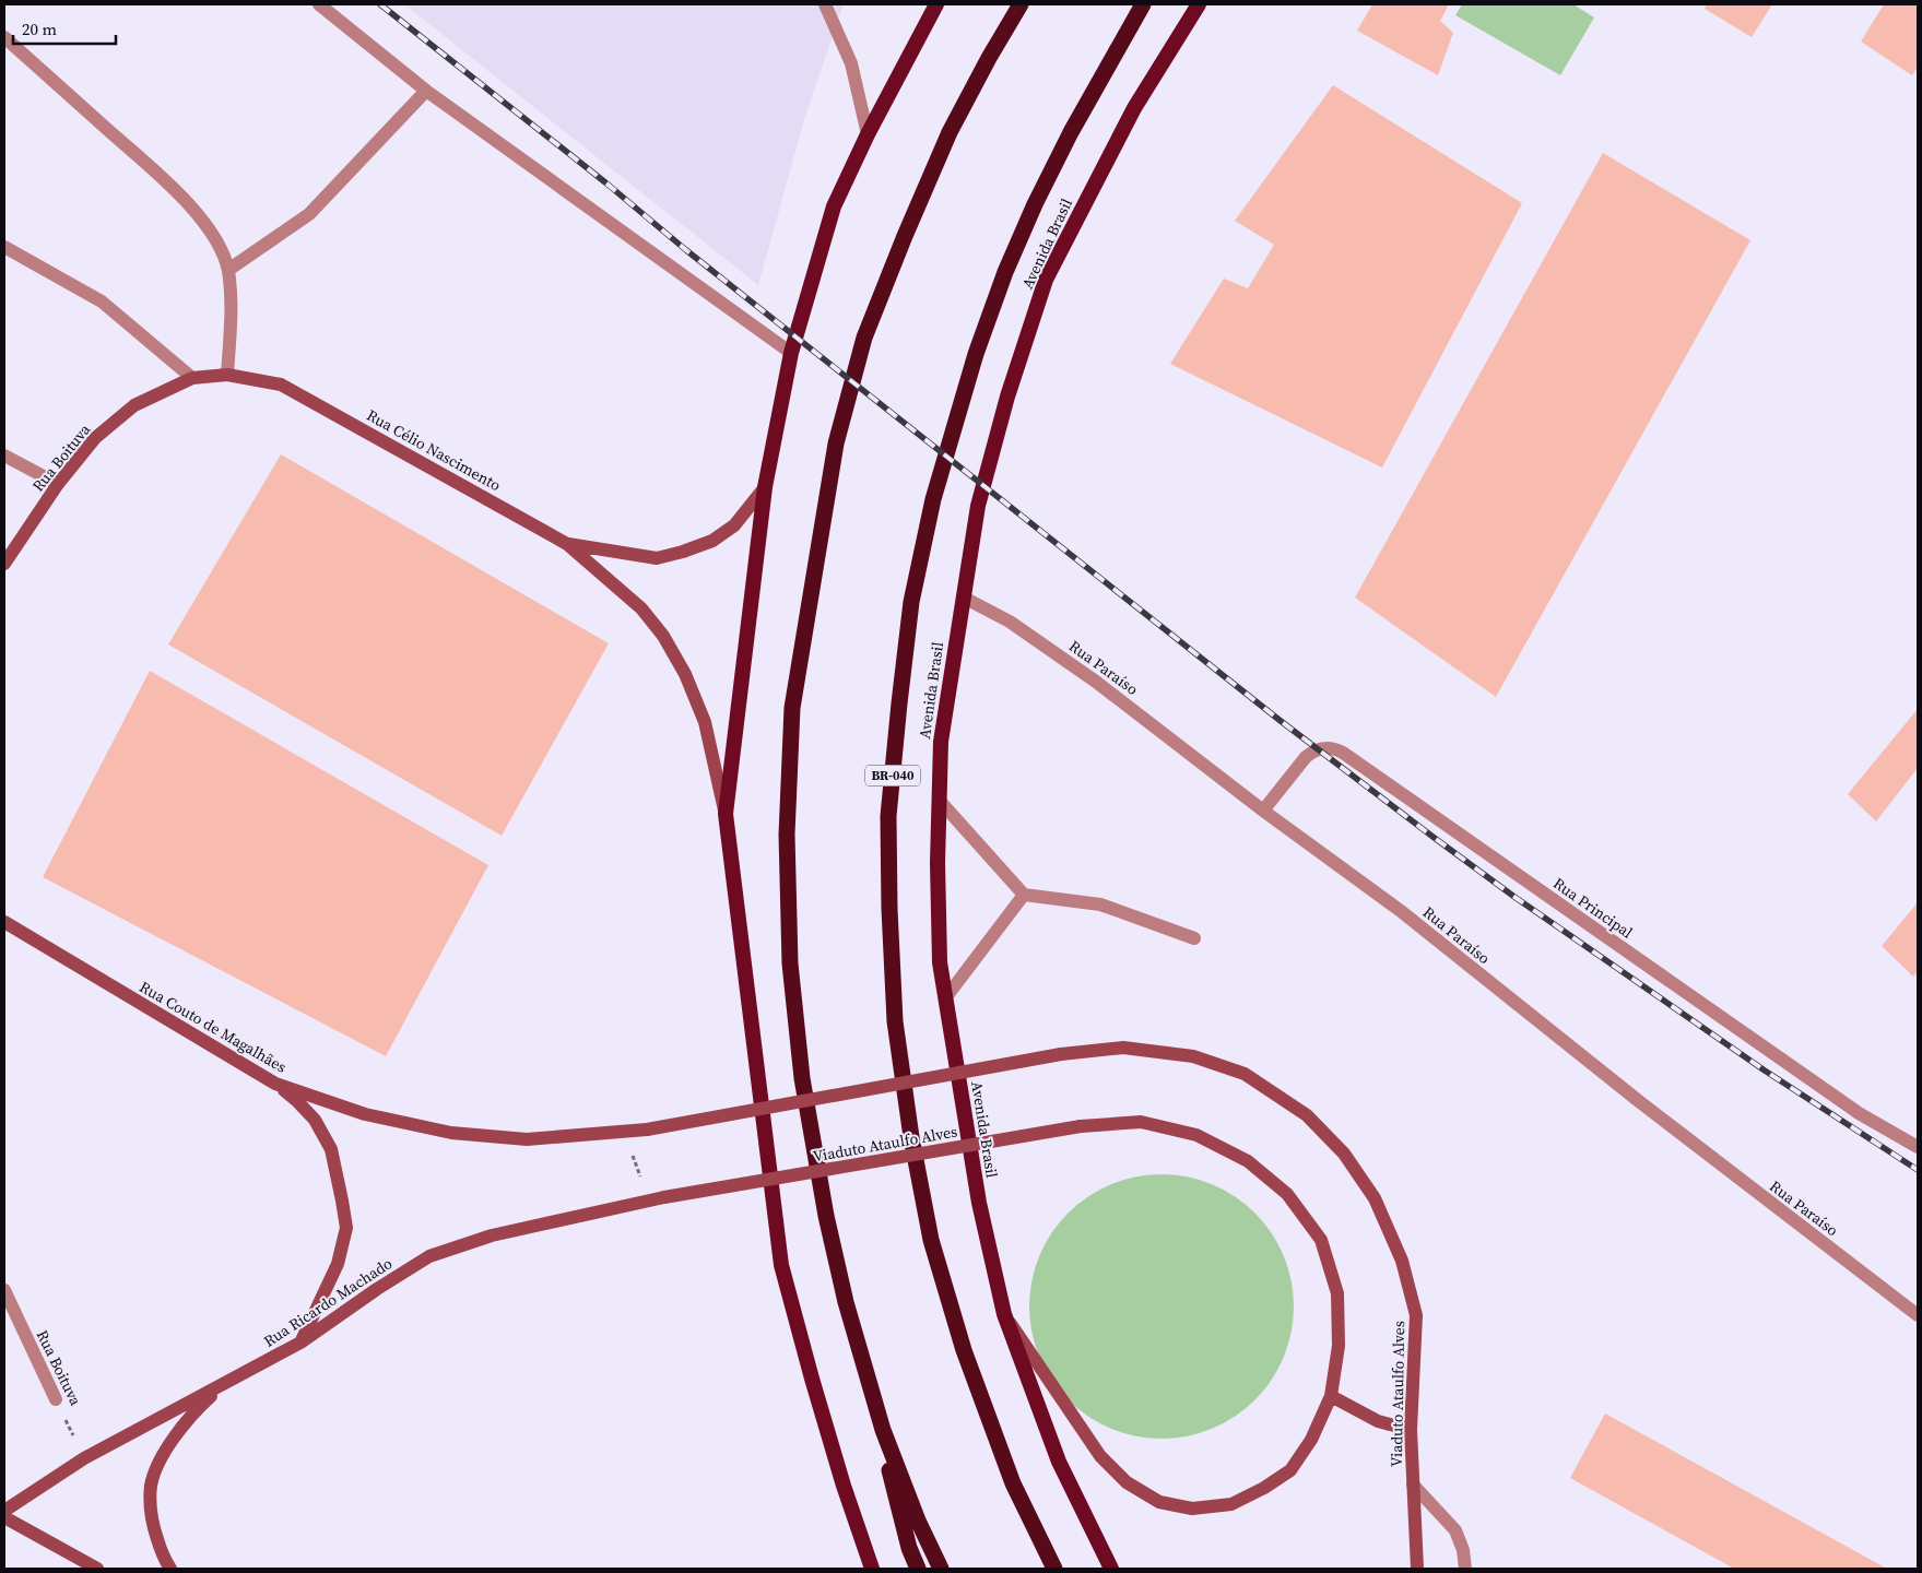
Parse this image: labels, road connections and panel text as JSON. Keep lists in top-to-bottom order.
{
  "streets": {
    "highway": ["Avenida Brasil", "BR-040"],
    "main road": [
      "Rua Célio Nascimento",
      "Rua Boituva",
      "Rua Couto de Magalhães",
      "Viaduto Ataulfo Alves",
      "Rua Ricardo Machado"
    ],
    "street": ["Rua Paraíso", "Rua Principal"]
  },
  "crossings": [
    ["Avenida Brasil", "Rua Paraíso"],
    ["Avenida Brasil", "Viaduto Ataulfo Alves"],
    ["Rua Célio Nascimento", "Rua Boituva"],
    ["Rua Boituva", "Rua Ricardo Machado"],
    ["Rua Paraíso", "Rua Principal"],
    ["Rua Couto de Magalhães", "Viaduto Ataulfo Alves"],
    ["Viaduto Ataulfo Alves", "Rua Ricardo Machado"]
  ],
  "scale_bar": "20 m"
}
